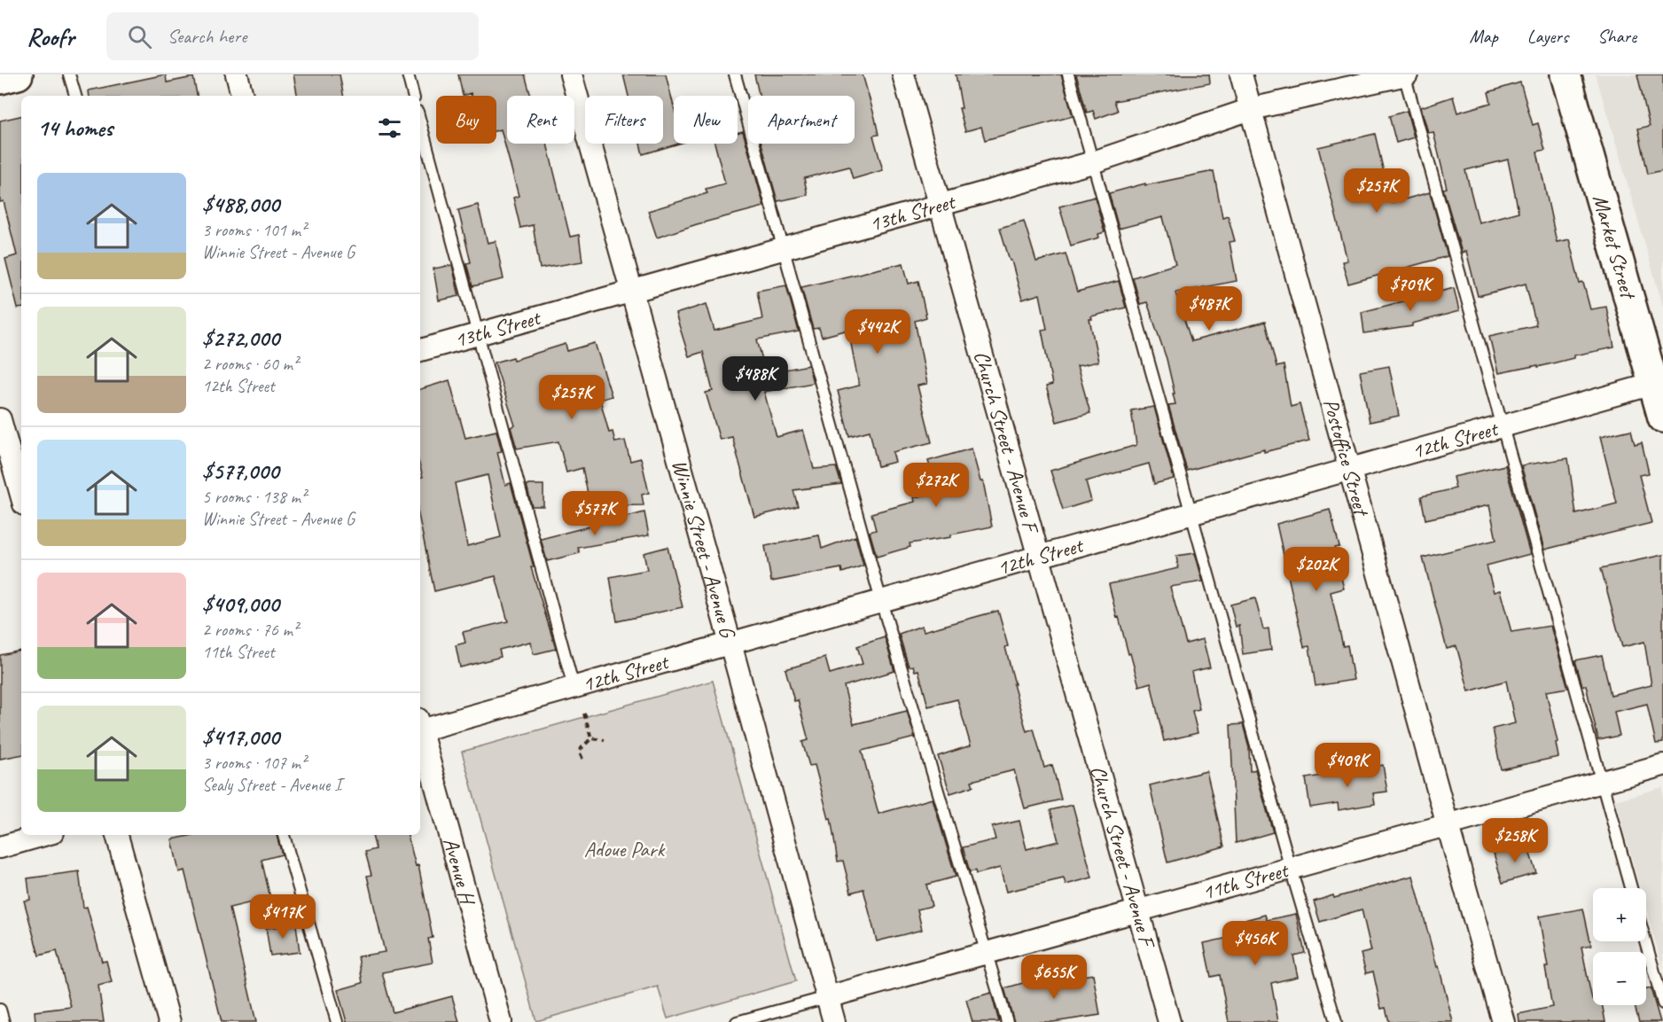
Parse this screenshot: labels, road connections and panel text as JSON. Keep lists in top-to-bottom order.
{
  "streets": {
    "main road": ["Market Street"],
    "street": [
      "13th Street",
      "12th Street",
      "Church Street - Avenue F",
      "Postoffice Street",
      "Winnie Street - Avenue G",
      "Avenue H",
      "11th Street"
    ]
  },
  "crossings": [
    ["13th Street", "Church Street - Avenue F"],
    ["13th Street", "Postoffice Street"],
    ["13th Street", "Winnie Street - Avenue G"],
    ["Market Street", "12th Street"],
    ["12th Street", "Church Street - Avenue F"],
    ["12th Street", "Postoffice Street"],
    ["12th Street", "Winnie Street - Avenue G"],
    ["Church Street - Avenue F", "11th Street"],
    ["Postoffice Street", "11th Street"],
    ["Winnie Street - Avenue G", "11th Street"]
  ],
  "parks": ["Adoue Park"],
  "page": {
    "header": "Roofr",
    "search": "Search here",
    "nav": ["Map", "Layers", "Share"],
    "chip": [
      "Buy",
      "Rent",
      "Filters",
      "New",
      "Apartment"
    ],
    "heading": "14 homes",
    "list": [
      {
        "name": "$488,000",
        "note": "3 rooms · 101 m² · Winnie Street - Avenue G"
      },
      {
        "name": "$272,000",
        "note": "2 rooms · 60 m² · 12th Street"
      },
      {
        "name": "$577,000",
        "note": "5 rooms · 138 m² · Winnie Street - Avenue G"
      },
      {
        "name": "$409,000",
        "note": "2 rooms · 76 m² · 11th Street"
      },
      {
        "name": "$417,000",
        "note": "3 rooms · 107 m² · Sealy Street - Avenue I"
      }
    ],
    "price": [
      "$257K",
      "$709K",
      "$487K",
      "$442K",
      "$488K",
      "$257K",
      "$272K",
      "$577K",
      "$202K",
      "$409K",
      "$258K",
      "$417K",
      "$456K",
      "$655K"
    ],
    "map_buttons": ["+", "−"]
  }
}
